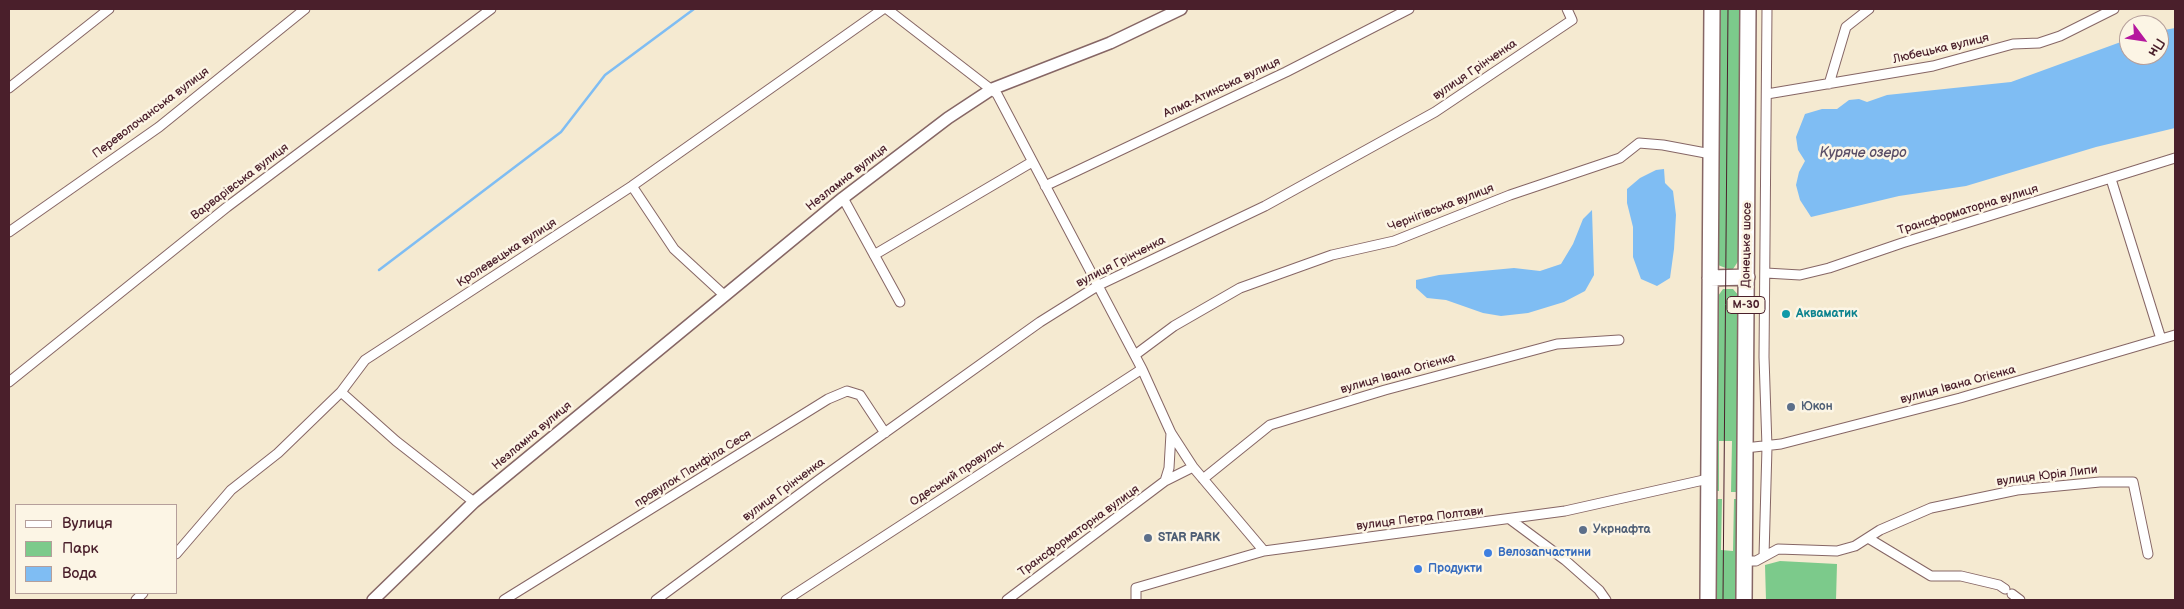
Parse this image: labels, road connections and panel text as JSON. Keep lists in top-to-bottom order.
{
  "streets": {
    "highway": ["Донецьке шосе", "М-30"],
    "street": [
      "Любецька вулиця",
      "вулиця Грінченка",
      "Алма-Атинська вулиця",
      "Переволочанська вулиця",
      "Незламна вулиця",
      "Варварівська вулиця",
      "Чернігівська вулиця",
      "Трансформаторна вулиця",
      "Кролевецька вулиця",
      "вулиця Івана Огієнка",
      "провулок Панфіла Сеся",
      "Одеський провулок",
      "вулиця Юрія Липи",
      "вулиця Петра Полтави"
    ]
  },
  "crossings": [
    ["Любецька вулиця", "Донецьке шосе"],
    ["вулиця Грінченка", "провулок Панфіла Сеся"],
    ["Чернігівська вулиця", "М-30"],
    ["Трансформаторна вулиця", "Донецьке шосе"],
    ["Донецьке шосе", "вулиця Івана Огієнка"],
    ["Донецьке шосе", "вулиця Юрія Липи"],
    ["М-30", "вулиця Петра Полтави"]
  ],
  "water": ["Куряче озеро"],
  "places": [
    "Акваматик",
    "Юкон",
    "Укрнафта",
    "STAR PARK",
    "Велозапчастини",
    "Продукти"
  ],
  "legend": ["Вулиця", "Парк", "Вода"],
  "north": "bottom right"
}
